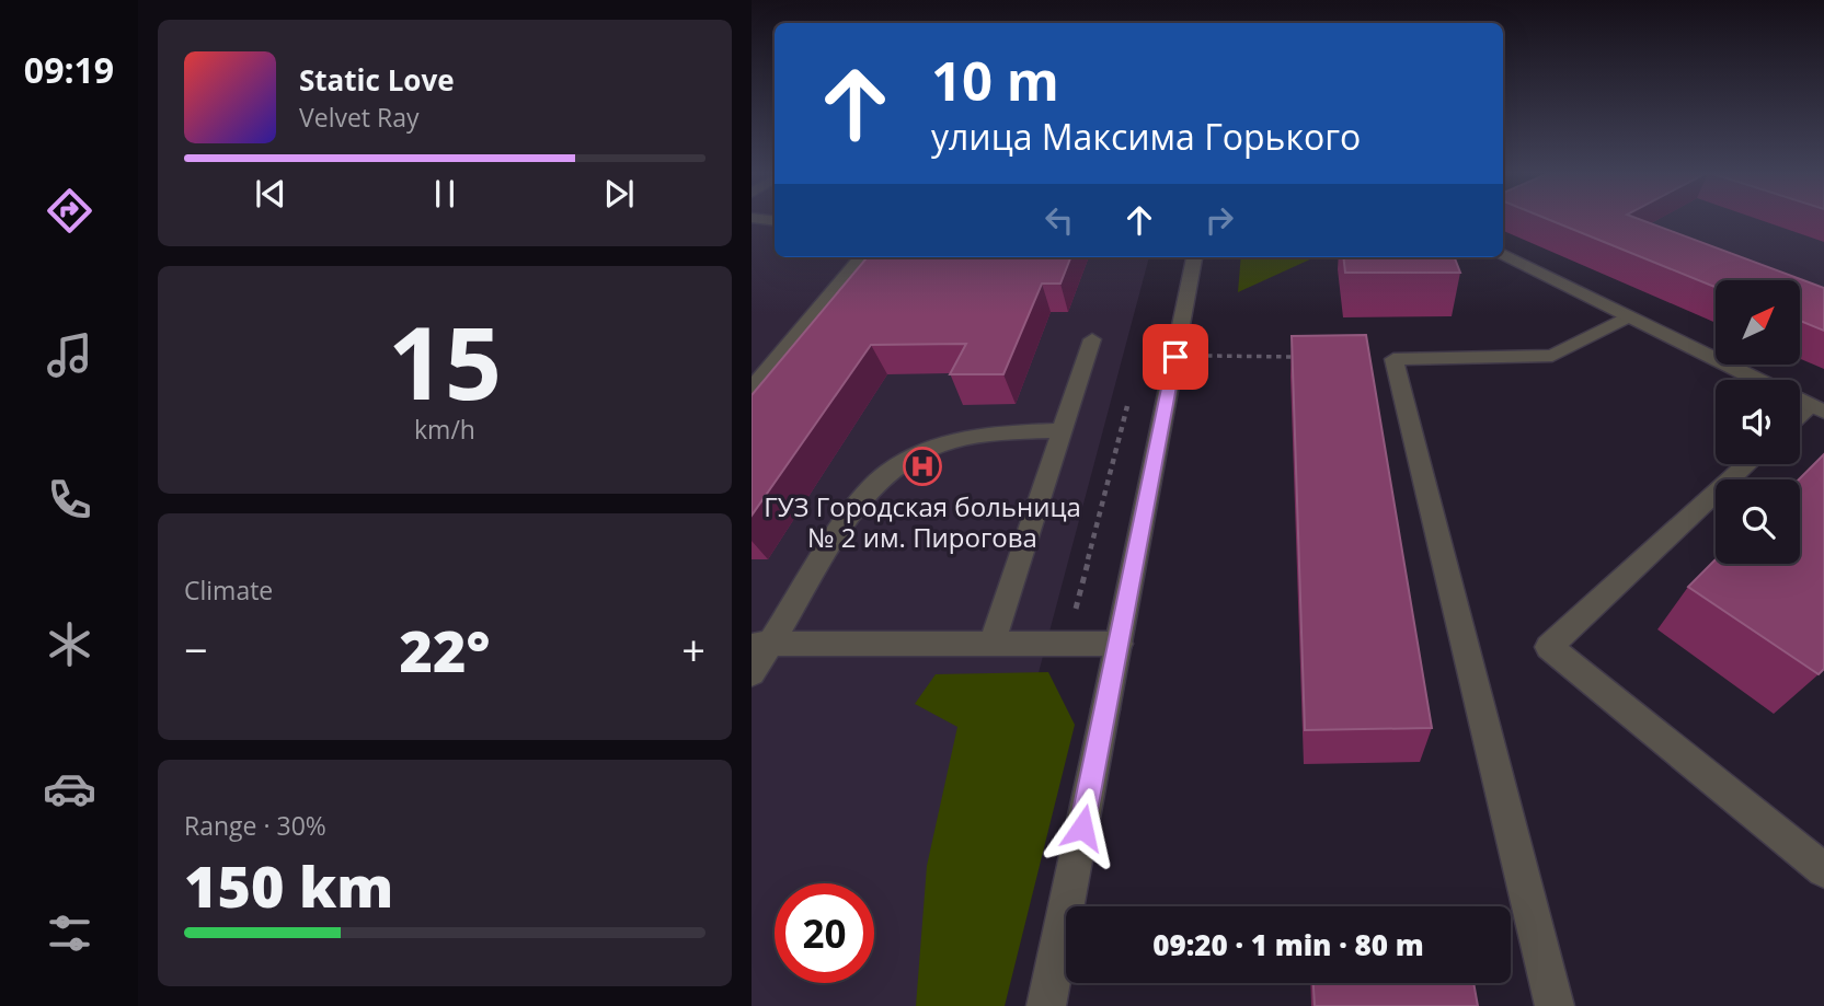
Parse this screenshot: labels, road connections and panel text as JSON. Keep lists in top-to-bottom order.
{
  "places": {
    "hospital": ["ГУЗ Городская больница № 2 им. Пирогова"]
  },
  "north": "top right",
  "page": {
    "tabs": "09:19",
    "turn": ["10 m", "улица Максима Горького"],
    "song": ["Static Love", "Velvet Ray"],
    "tile": [
      ["15", "km/h"],
      "Climate",
      ["Range · 30%", "150 km"]
    ],
    "heat": ["−", "22°", "+"],
    "limit": "20",
    "trip": "09:20 · 1 min · 80 m"
  }
}
